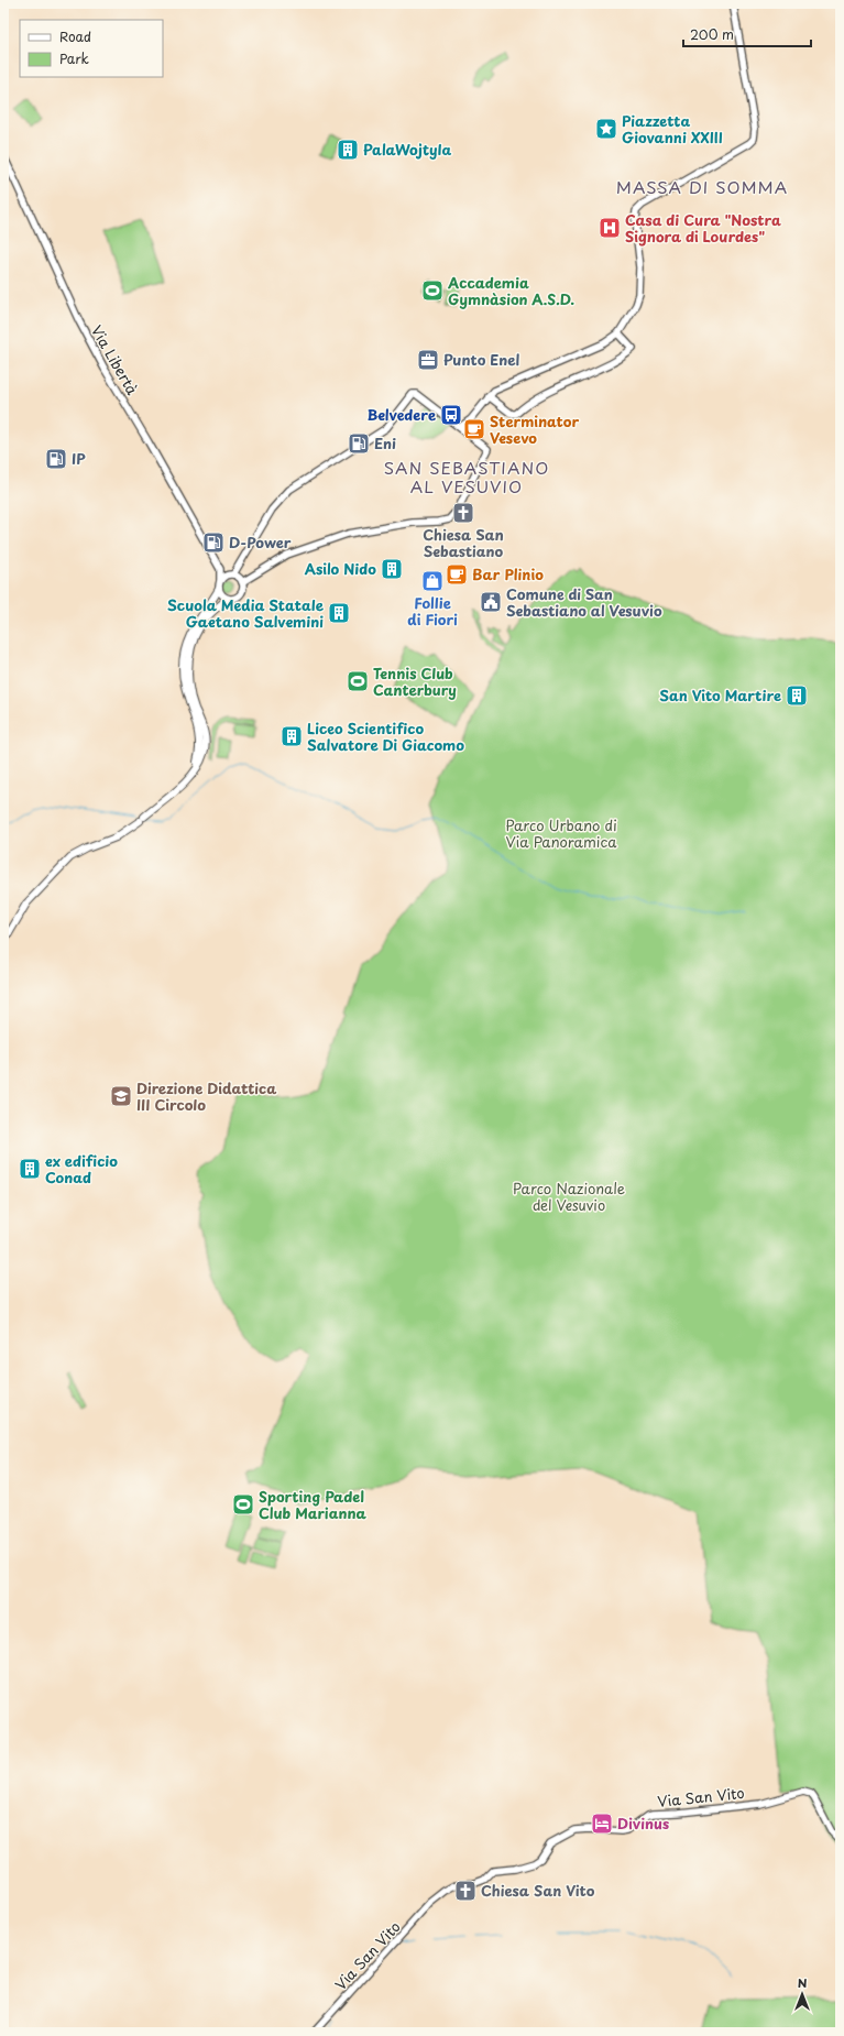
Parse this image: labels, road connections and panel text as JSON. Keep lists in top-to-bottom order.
{
  "streets": {
    "street": ["Via Libertà", "Via San Vito"]
  },
  "districts": ["MASSA DI SOMMA", "SAN SEBASTIANO AL VESUVIO"],
  "parks": ["Parco Urbano di Via Panoramica", "Parco Nazionale del Vesuvio"],
  "places": {
    "place": ["Piazzetta Giovanni XXIII"],
    "building": [
      "PalaWojtyla",
      "Asilo Nido",
      "Scuola Media Statale Gaetano Salvemini",
      "San Vito Martire",
      "Liceo Scientifico Salvatore Di Giacomo",
      "ex edificio Conad"
    ],
    "hospital": ["Casa di Cura \"Nostra Signora di Lourdes\""],
    "sports": ["Accademia Gymnàsion A.S.D.", "Tennis Club Canterbury", "Sporting Padel Club Marianna"],
    "office": ["Punto Enel"],
    "bus stop": ["Belvedere"],
    "cafe": ["Sterminator Vesevo", "Bar Plinio"],
    "fuel station": ["Eni", "IP", "D-Power"],
    "church": ["Chiesa San Sebastiano", "Chiesa San Vito"],
    "shop": ["Follie di Fiori"],
    "public building": ["Comune di San Sebastiano al Vesuvio"],
    "school or university": ["Direzione Didattica III Circolo"],
    "hotel": ["Divinus"]
  },
  "legend": ["Road", "Park"],
  "scale_bar": "200 m",
  "north": "top"
}
